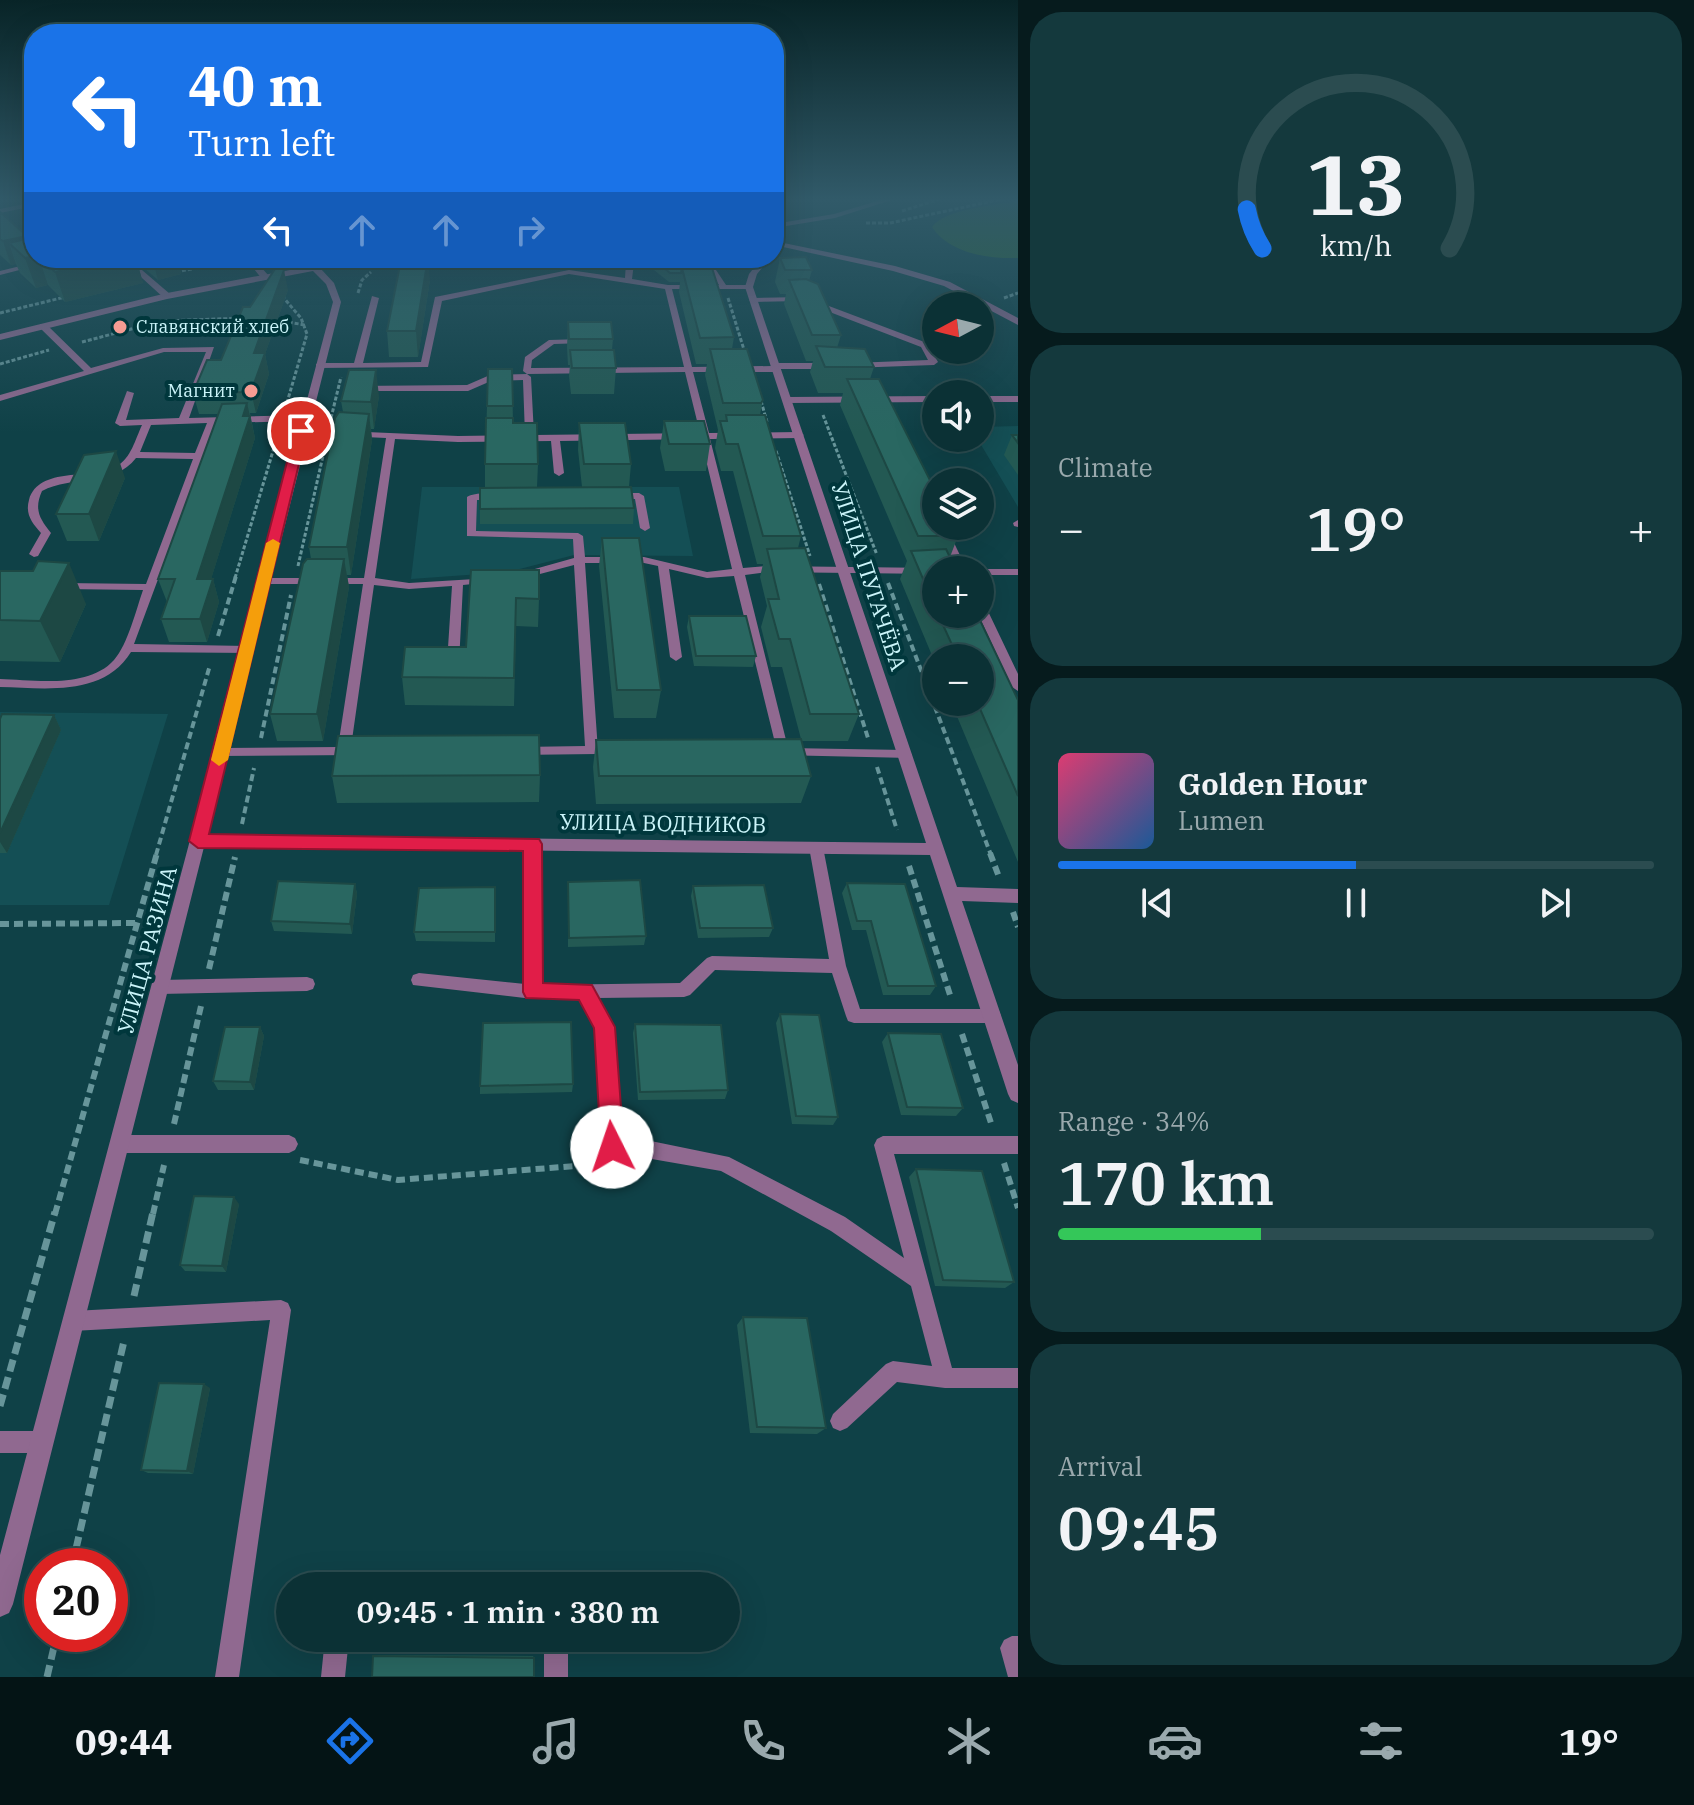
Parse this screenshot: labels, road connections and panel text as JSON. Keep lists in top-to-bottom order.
{
  "streets": {
    "street": ["УЛИЦА ПУГАЧЁВА", "УЛИЦА ВОДНИКОВ", "УЛИЦА РАЗИНА"]
  },
  "crossings": [
    ["УЛИЦА ПУГАЧЁВА", "УЛИЦА ВОДНИКОВ"],
    ["УЛИЦА ВОДНИКОВ", "УЛИЦА РАЗИНА"]
  ],
  "places": ["Славянский хлеб", "Магнит"],
  "north": "left",
  "page": {
    "turn": ["40 m", "Turn left"],
    "map_buttons": ["+", "−"],
    "tile": [
      "Climate",
      ["Range · 34%", "170 km"],
      ["Arrival", "09:45"]
    ],
    "heat": ["−", "19°", "+"],
    "song": ["Golden Hour", "Lumen"],
    "limit": "20",
    "trip": "09:45 · 1 min · 380 m",
    "tabs": ["09:44", "19°"],
    "gauge": ["13", "km/h"]
  }
}
